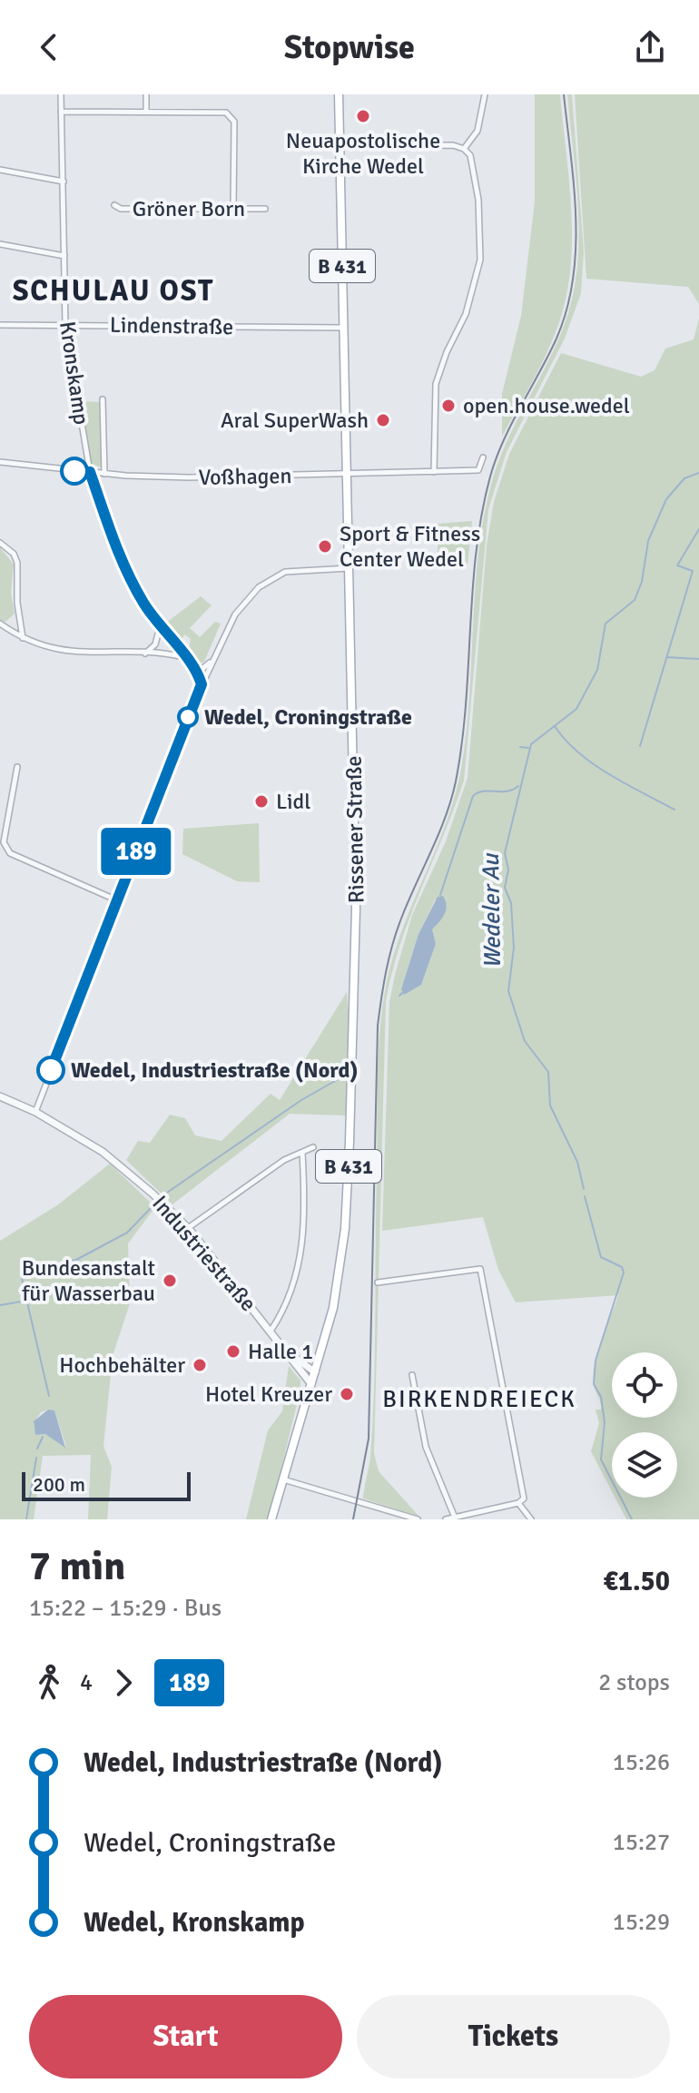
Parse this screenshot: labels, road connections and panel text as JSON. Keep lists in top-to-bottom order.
{
  "streets": {
    "main road": ["B 431", "Rissener Straße"],
    "street": [
      "Gröner Born",
      "Lindenstraße",
      "Kronskamp",
      "Voßhagen",
      "Industriestraße"
    ]
  },
  "crossings": [
    ["B 431", "Rissener Straße"],
    ["B 431", "Industriestraße"],
    ["Lindenstraße", "Kronskamp"],
    ["Lindenstraße", "Rissener Straße"],
    ["Kronskamp", "Voßhagen"],
    ["Voßhagen", "Rissener Straße"],
    ["Rissener Straße", "Industriestraße"]
  ],
  "districts": ["SCHULAU OST", "BIRKENDREIECK"],
  "water": ["Wedeler Au"],
  "places": [
    "Neuapostolische Kirche Wedel",
    "open.house.wedel",
    "Aral SuperWash",
    "Sport & Fitness Center Wedel",
    "Wedel, Croningstraße",
    "Lidl",
    "Wedel, Industriestraße (Nord)",
    "Bundesanstalt für Wasserbau",
    "Halle 1",
    "Hochbehälter",
    "Hotel Kreuzer"
  ],
  "lines": ["bus line 189"],
  "scale_bar": "200 m",
  "page": {
    "header": "Stopwise",
    "on_map": "189",
    "scale": "200 m",
    "heading": ["7 min", "15:22 – 15:29 · Bus", "€1.50"],
    "legs": ["4", "189", "2 stops"],
    "list": [
      {
        "name": "Wedel, Industriestraße (Nord)",
        "value": "15:26"
      },
      {
        "name": "Wedel, Croningstraße",
        "value": "15:27"
      },
      {
        "name": "Wedel, Kronskamp",
        "value": "15:29"
      }
    ],
    "buttons": ["Start", "Tickets"]
  }
}
